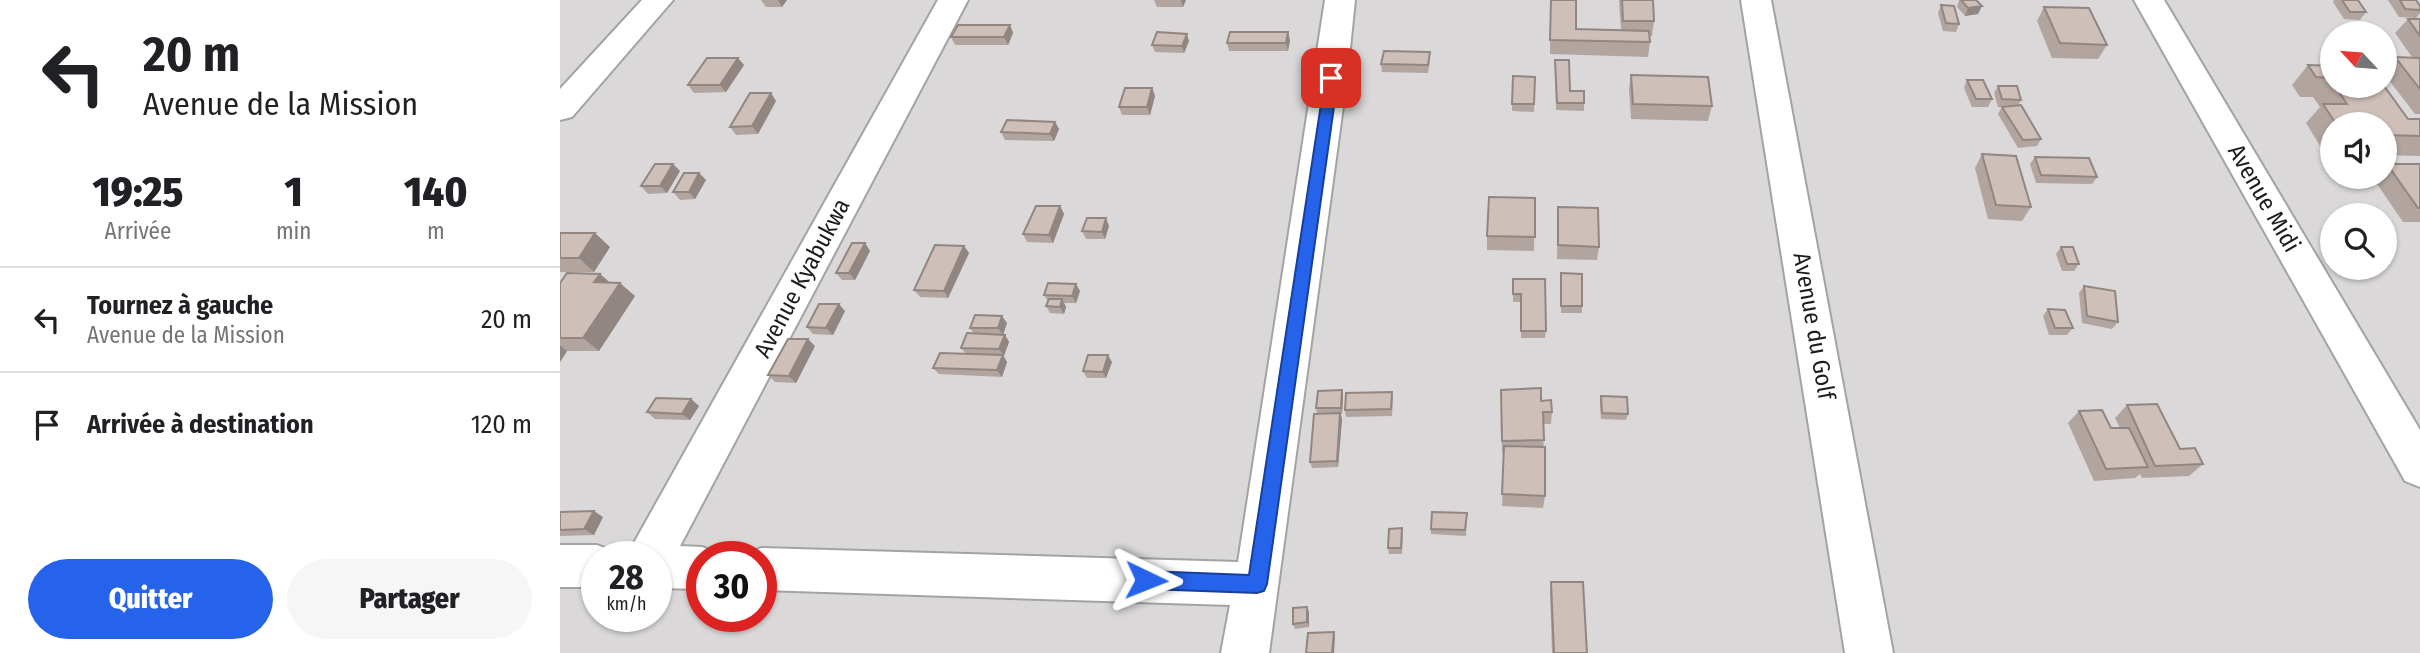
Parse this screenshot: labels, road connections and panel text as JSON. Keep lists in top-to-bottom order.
{
  "streets": {
    "street": ["Avenue Midi", "Avenue Kyabukwa", "Avenue du Golf"]
  },
  "north": "top left",
  "page": {
    "turn": ["20 m", "Avenue de la Mission"],
    "eta": [
      "19:25",
      "Arrivée",
      "1",
      "min",
      "140",
      "m"
    ],
    "list": [
      {
        "name": "Tournez à gauche",
        "note": "Avenue de la Mission",
        "value": "20 m"
      },
      {
        "name": "Arrivée à destination",
        "value": "120 m"
      }
    ],
    "speed": "28 km/h",
    "limit": "30",
    "buttons": ["Quitter", "Partager"]
  }
}
